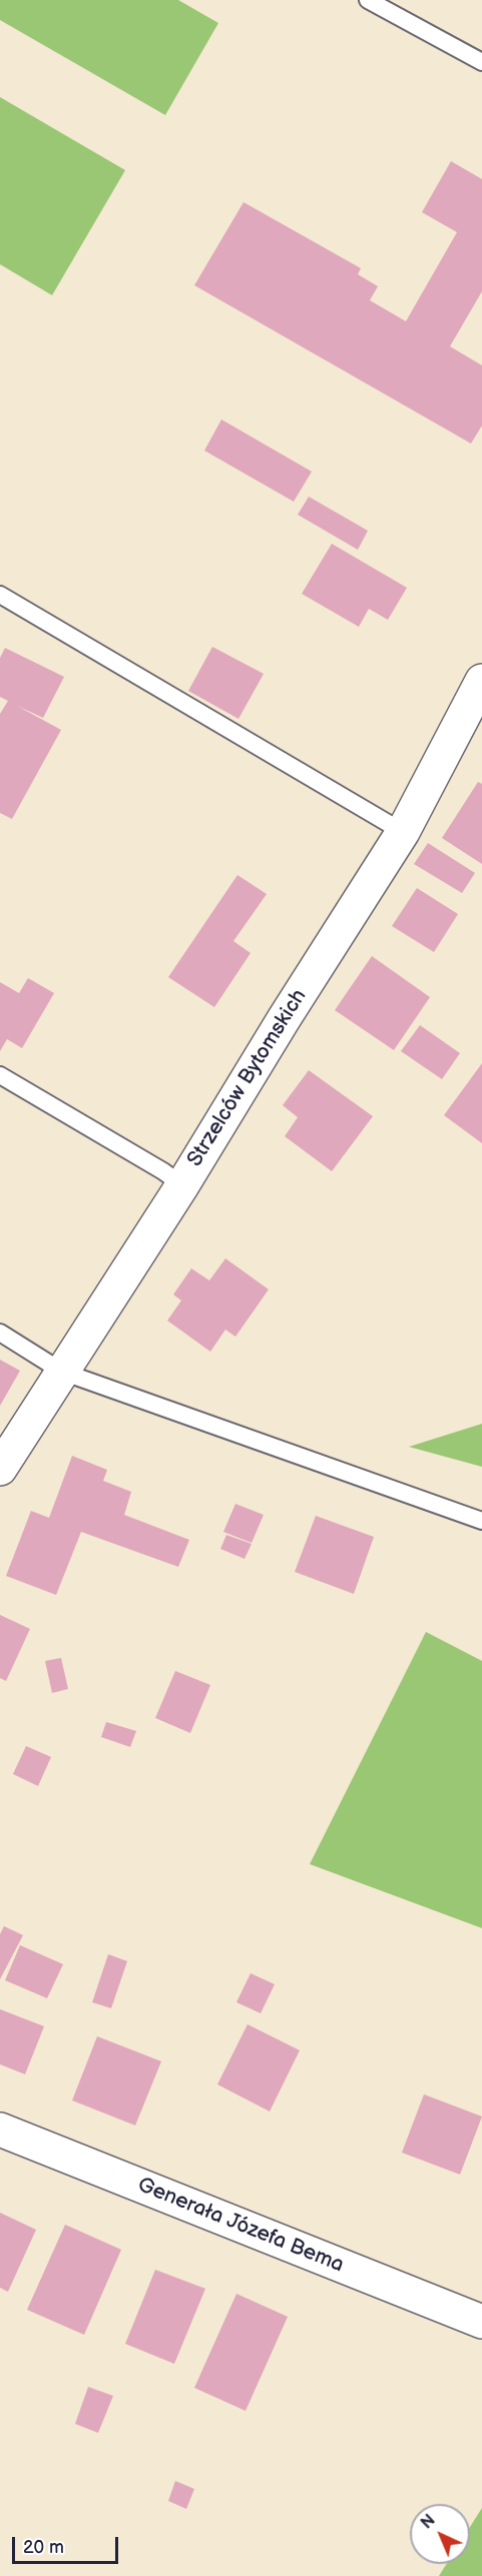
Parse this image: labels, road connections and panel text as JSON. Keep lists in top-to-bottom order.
{
  "streets": {
    "street": ["Strzelców Bytomskich", "Generała Józefa Bema"]
  },
  "scale_bar": "20 m",
  "north": "top left"
}
